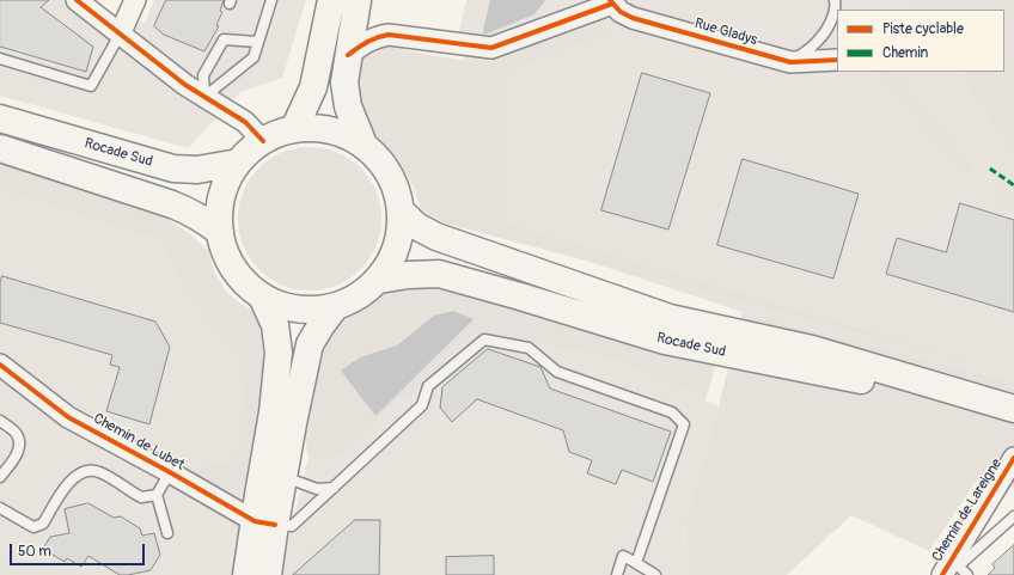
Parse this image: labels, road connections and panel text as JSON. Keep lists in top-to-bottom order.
{
  "streets": {
    "main road": ["Rocade Sud"],
    "street": ["Rue Gladys", "Chemin de Lubet", "Chemin de Lareigne"]
  },
  "legend": ["Piste cyclable", "Chemin"],
  "scale_bar": "50 m"
}
